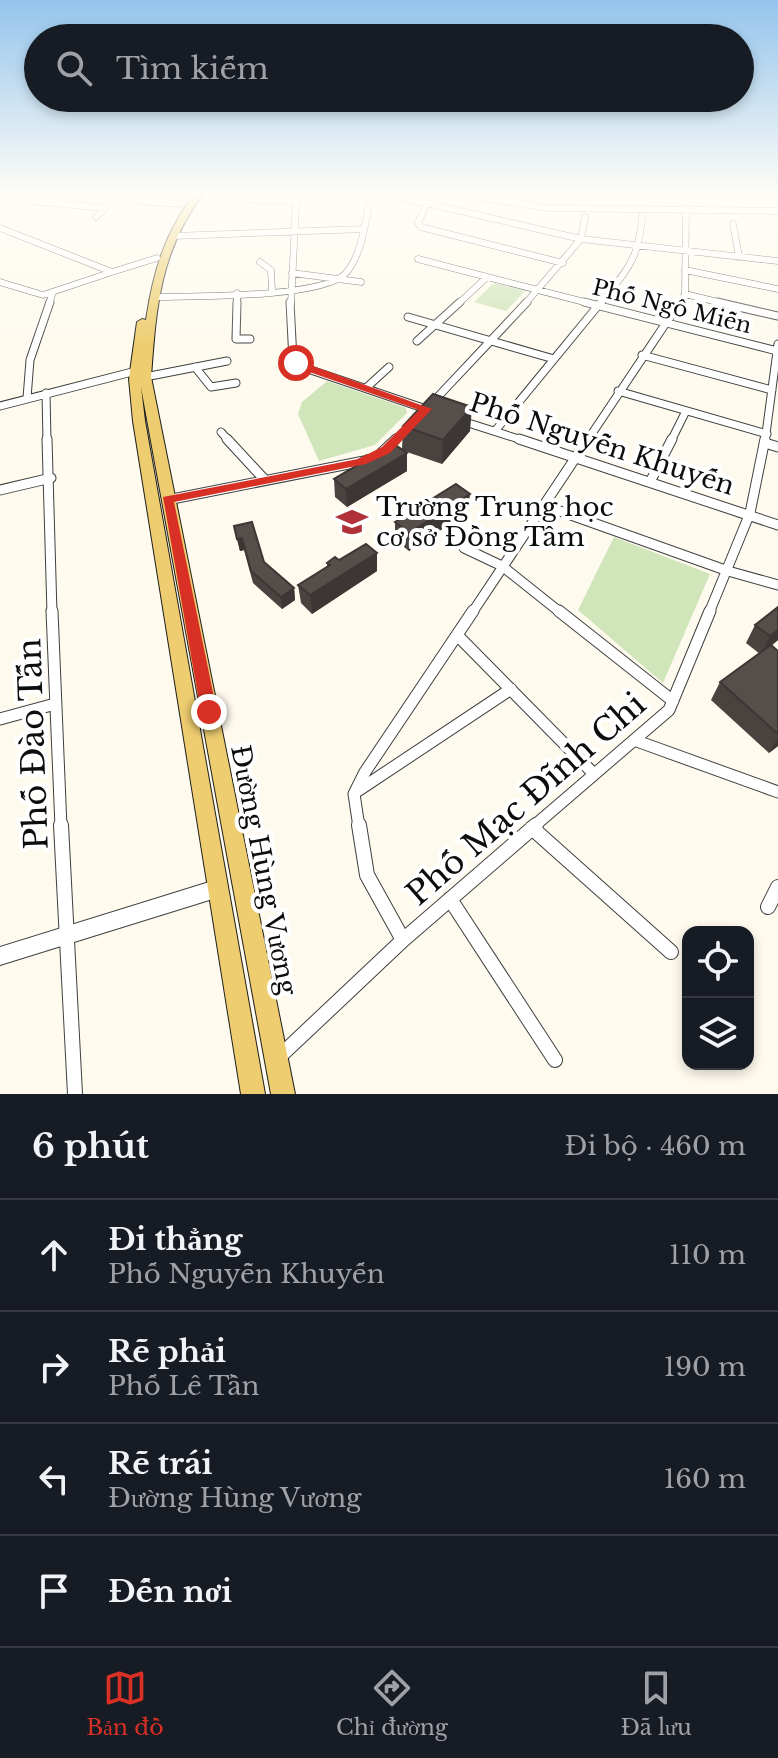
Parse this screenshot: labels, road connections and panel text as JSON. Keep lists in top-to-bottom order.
{
  "streets": {
    "main road": ["Đường Hùng Vương"],
    "street": [
      "Phố Ngô Miễn",
      "Phố Nguyễn Khuyến",
      "Phố Đào Tấn",
      "Phố Mạc Đĩnh Chi"
    ]
  },
  "crossings": [
    ["Phố Ngô Miễn", "Phố Mạc Đĩnh Chi"],
    ["Phố Nguyễn Khuyến", "Phố Mạc Đĩnh Chi"],
    ["Phố Mạc Đĩnh Chi", "Đường Hùng Vương"]
  ],
  "places": {
    "school or university": ["Trường Trung học cơ sở Đồng Tâm"]
  },
  "page": {
    "search": "Tìm kiếm",
    "heading": ["6 phút", "Đi bộ · 460 m"],
    "list": [
      ["Đi thẳng", "Phố Nguyễn Khuyến", "110 m"],
      ["Rẽ phải", "Phố Lê Tần", "190 m"],
      ["Rẽ trái", "Đường Hùng Vương", "160 m"],
      "Đến nơi"
    ],
    "nav": ["Bản đồ", "Chỉ đường", "Đã lưu"]
  }
}
